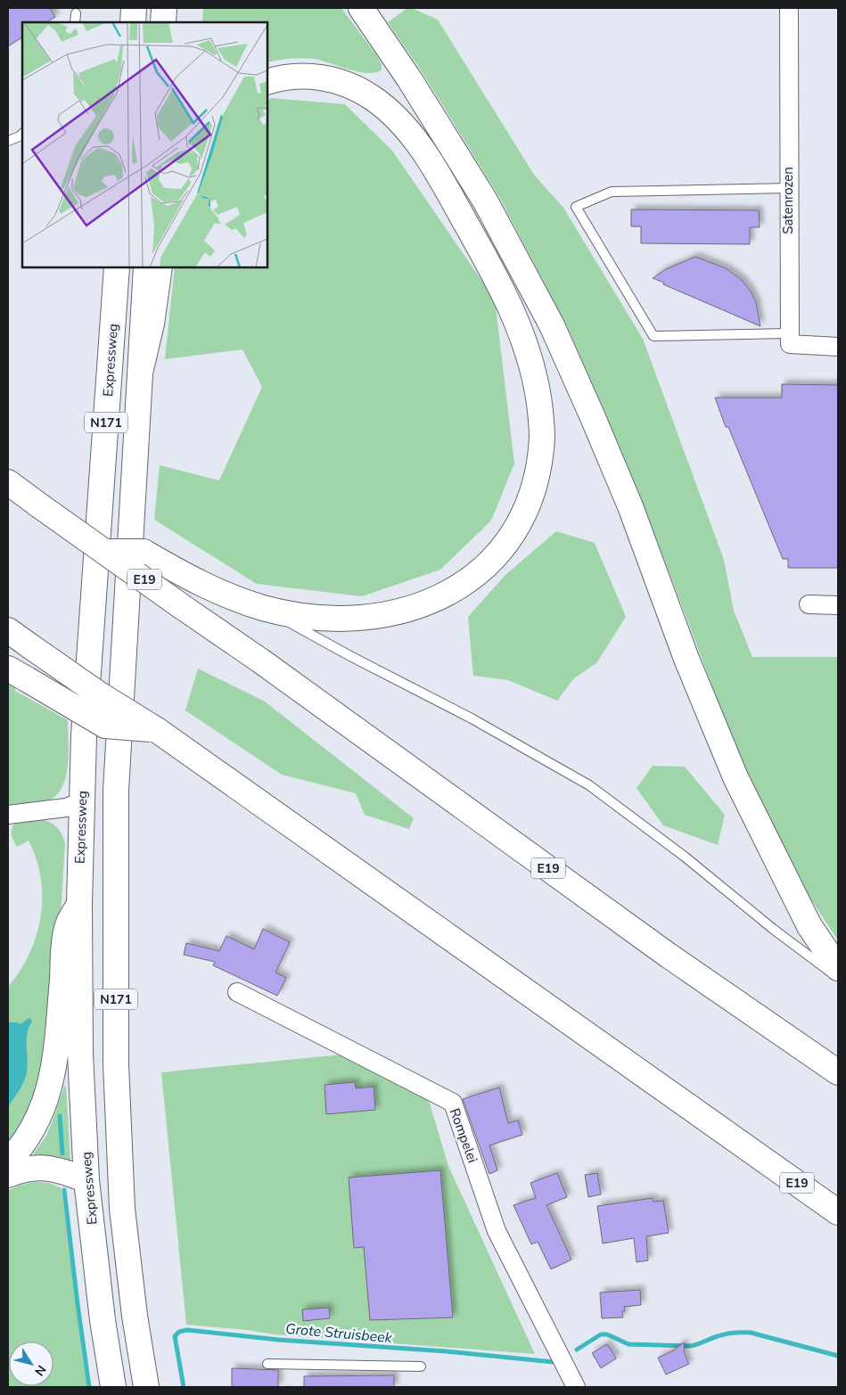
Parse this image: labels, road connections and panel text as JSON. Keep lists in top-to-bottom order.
{
  "streets": {
    "highway": ["Expressweg", "N171", "E19"],
    "street": ["Satenrozen", "Rompelei"]
  },
  "water": ["Grote Struisbeek"],
  "north": "bottom right"
}
